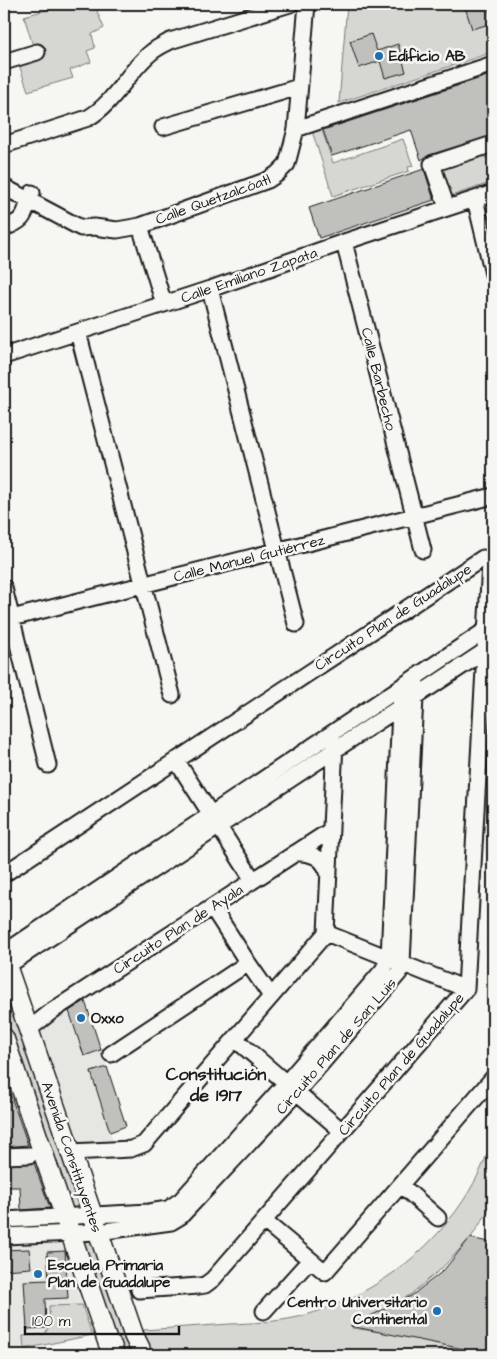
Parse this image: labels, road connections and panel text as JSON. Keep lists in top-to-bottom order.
{
  "streets": {
    "main road": ["Avenida Constituyentes"],
    "street": [
      "Calle Quetzalcóatl",
      "Calle Emiliano Zapata",
      "Calle Barbecho",
      "Calle Manuel Gutiérrez",
      "Circuito Plan de Guadalupe",
      "Circuito Plan de Ayala",
      "Circuito Plan de San Luis"
    ]
  },
  "crossings": [
    ["Calle Emiliano Zapata", "Calle Barbecho"],
    ["Calle Barbecho", "Calle Manuel Gutiérrez"],
    ["Circuito Plan de Ayala", "Avenida Constituyentes"],
    ["Circuito Plan de San Luis", "Avenida Constituyentes"]
  ],
  "districts": ["Constitución de 1917"],
  "places": [
    "Edificio AB",
    "Oxxo",
    "Escuela Primaria Plan de Guadalupe",
    "Centro Universitario Continental"
  ],
  "scale_bar": "100 m"
}
